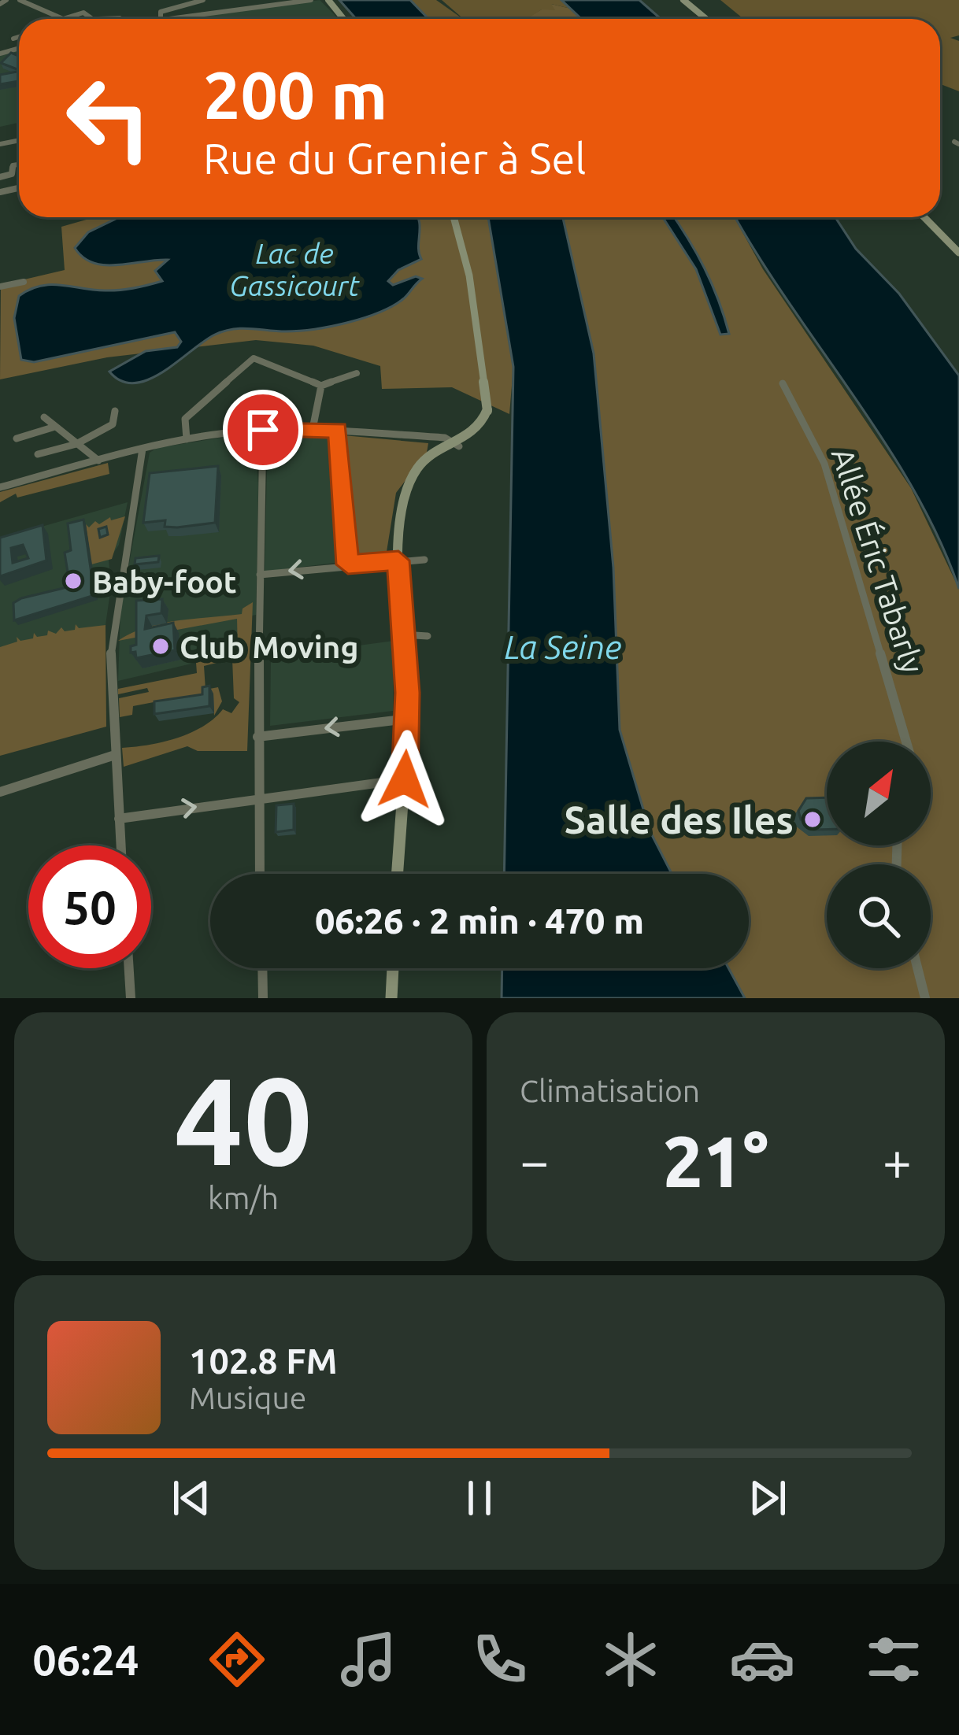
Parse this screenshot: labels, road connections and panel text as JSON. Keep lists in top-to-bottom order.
{
  "streets": {
    "street": ["Allée Éric Tabarly"]
  },
  "water": ["Lac de Gassicourt", "La Seine"],
  "places": ["Baby-foot", "Club Moving", "Salle des Iles"],
  "north": "top right",
  "page": {
    "turn": ["200 m", "Rue du Grenier à Sel"],
    "limit": "50",
    "trip": "06:26 · 2 min · 470 m",
    "tile": [
      ["40", "km/h"],
      "Climatisation"
    ],
    "heat": ["−", "21°", "+"],
    "song": ["102.8 FM", "Musique"],
    "tabs": "06:24"
  }
}
